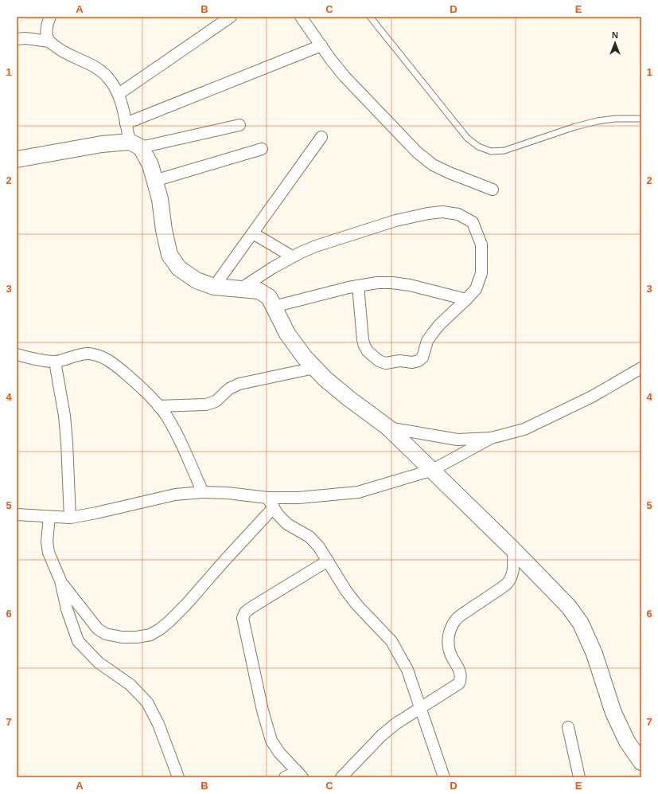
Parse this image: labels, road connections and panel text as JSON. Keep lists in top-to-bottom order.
{
  "north": "top",
  "grid": {
    "columns": [
      "A",
      "B",
      "C",
      "D",
      "E"
    ],
    "rows": [
      "1",
      "2",
      "3",
      "4",
      "5",
      "6",
      "7"
    ]
  }
}
